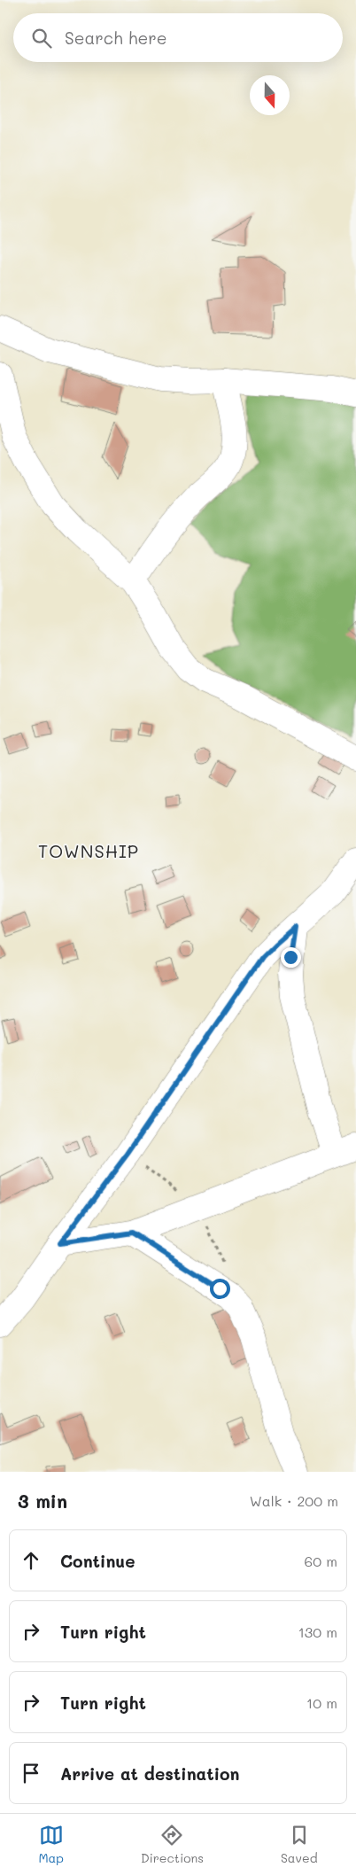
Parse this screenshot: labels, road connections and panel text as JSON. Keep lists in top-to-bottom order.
{
  "districts": ["TOWNSHIP"],
  "north": "bottom",
  "page": {
    "search": "Search here",
    "heading": ["3 min", "Walk · 200 m"],
    "list": [
      ["Continue", "60 m"],
      ["Turn right", "130 m"],
      ["Turn right", "10 m"],
      "Arrive at destination"
    ],
    "nav": ["Map", "Directions", "Saved"]
  }
}
